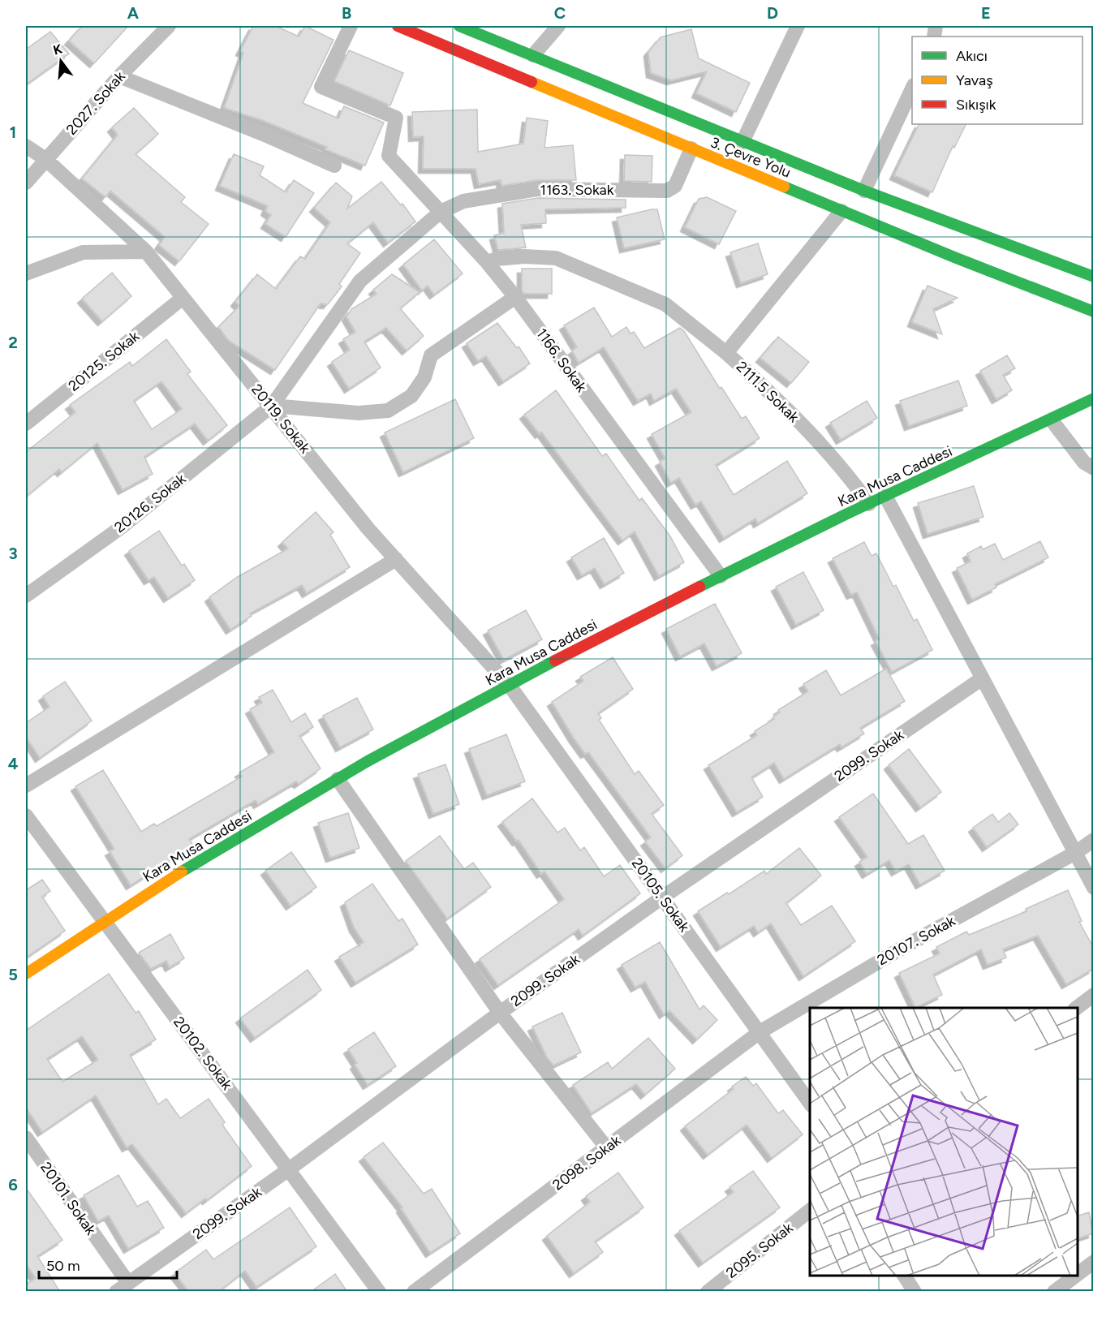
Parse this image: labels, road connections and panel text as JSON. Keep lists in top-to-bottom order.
{
  "streets": {
    "main road": ["3. Çevre Yolu", "Kara Musa Caddesi"],
    "street": [
      "2027. Sokak",
      "1163. Sokak",
      "1166. Sokak",
      "20125. Sokak",
      "2111.5 Sokak",
      "20119. Sokak",
      "20126. Sokak",
      "2099. Sokak",
      "20105. Sokak",
      "20107. Sokak",
      "20102. Sokak",
      "2098. Sokak",
      "20101. Sokak",
      "2095. Sokak"
    ]
  },
  "crossings": [
    ["2027. Sokak", "20119. Sokak"],
    ["3. Çevre Yolu", "1163. Sokak"],
    ["3. Çevre Yolu", "2111.5 Sokak"],
    ["1163. Sokak", "1166. Sokak"],
    ["1163. Sokak", "20119. Sokak"],
    ["1163. Sokak", "20126. Sokak"],
    ["1166. Sokak", "Kara Musa Caddesi"],
    ["20125. Sokak", "20119. Sokak"],
    ["2111.5 Sokak", "Kara Musa Caddesi"],
    ["20119. Sokak", "Kara Musa Caddesi"],
    ["20119. Sokak", "20126. Sokak"],
    ["20119. Sokak", "20105. Sokak"],
    ["Kara Musa Caddesi", "20105. Sokak"],
    ["Kara Musa Caddesi", "20102. Sokak"],
    ["2099. Sokak", "20105. Sokak"],
    ["2099. Sokak", "20102. Sokak"],
    ["2099. Sokak", "20101. Sokak"],
    ["20105. Sokak", "20107. Sokak"],
    ["20105. Sokak", "2098. Sokak"],
    ["20107. Sokak", "2098. Sokak"]
  ],
  "legend": ["Akıcı", "Yavaş", "Sıkışık"],
  "scale_bar": "50 m",
  "north": "top",
  "grid": {
    "columns": [
      "A",
      "B",
      "C",
      "D",
      "E"
    ],
    "rows": [
      "1",
      "2",
      "3",
      "4",
      "5",
      "6"
    ]
  }
}
